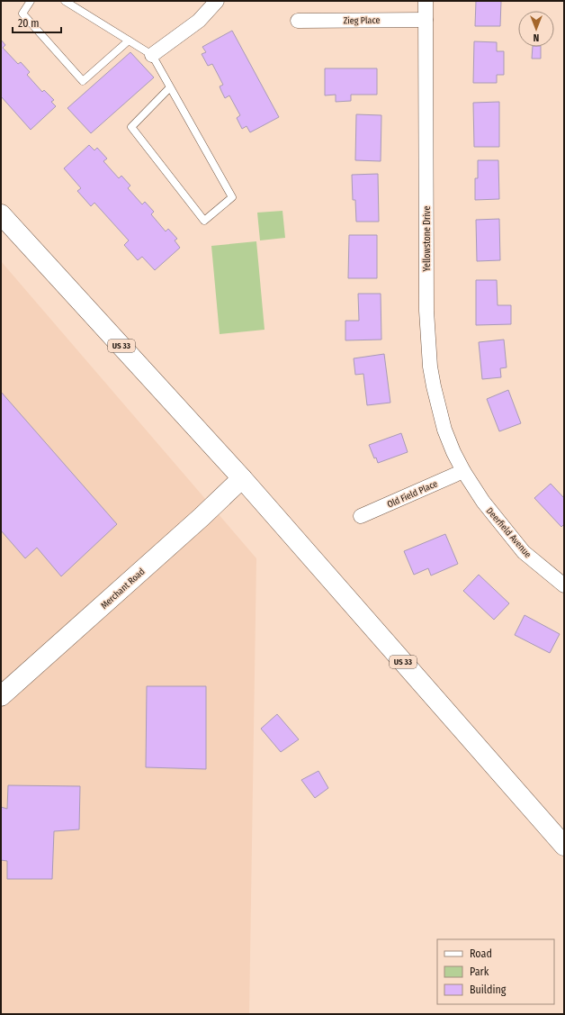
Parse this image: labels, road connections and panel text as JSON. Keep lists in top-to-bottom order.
{
  "streets": {
    "main road": ["US 33", "Merchant Road"],
    "street": [
      "Zieg Place",
      "Yellowstone Drive",
      "Old Field Place",
      "Deerfield Avenue"
    ]
  },
  "crossings": [
    ["Zieg Place", "Yellowstone Drive"],
    ["Yellowstone Drive", "Old Field Place"],
    ["Yellowstone Drive", "Deerfield Avenue"],
    ["US 33", "Merchant Road"],
    ["Old Field Place", "Deerfield Avenue"]
  ],
  "legend": ["Road", "Park", "Building"],
  "scale_bar": "20 m",
  "north": "bottom"
}
